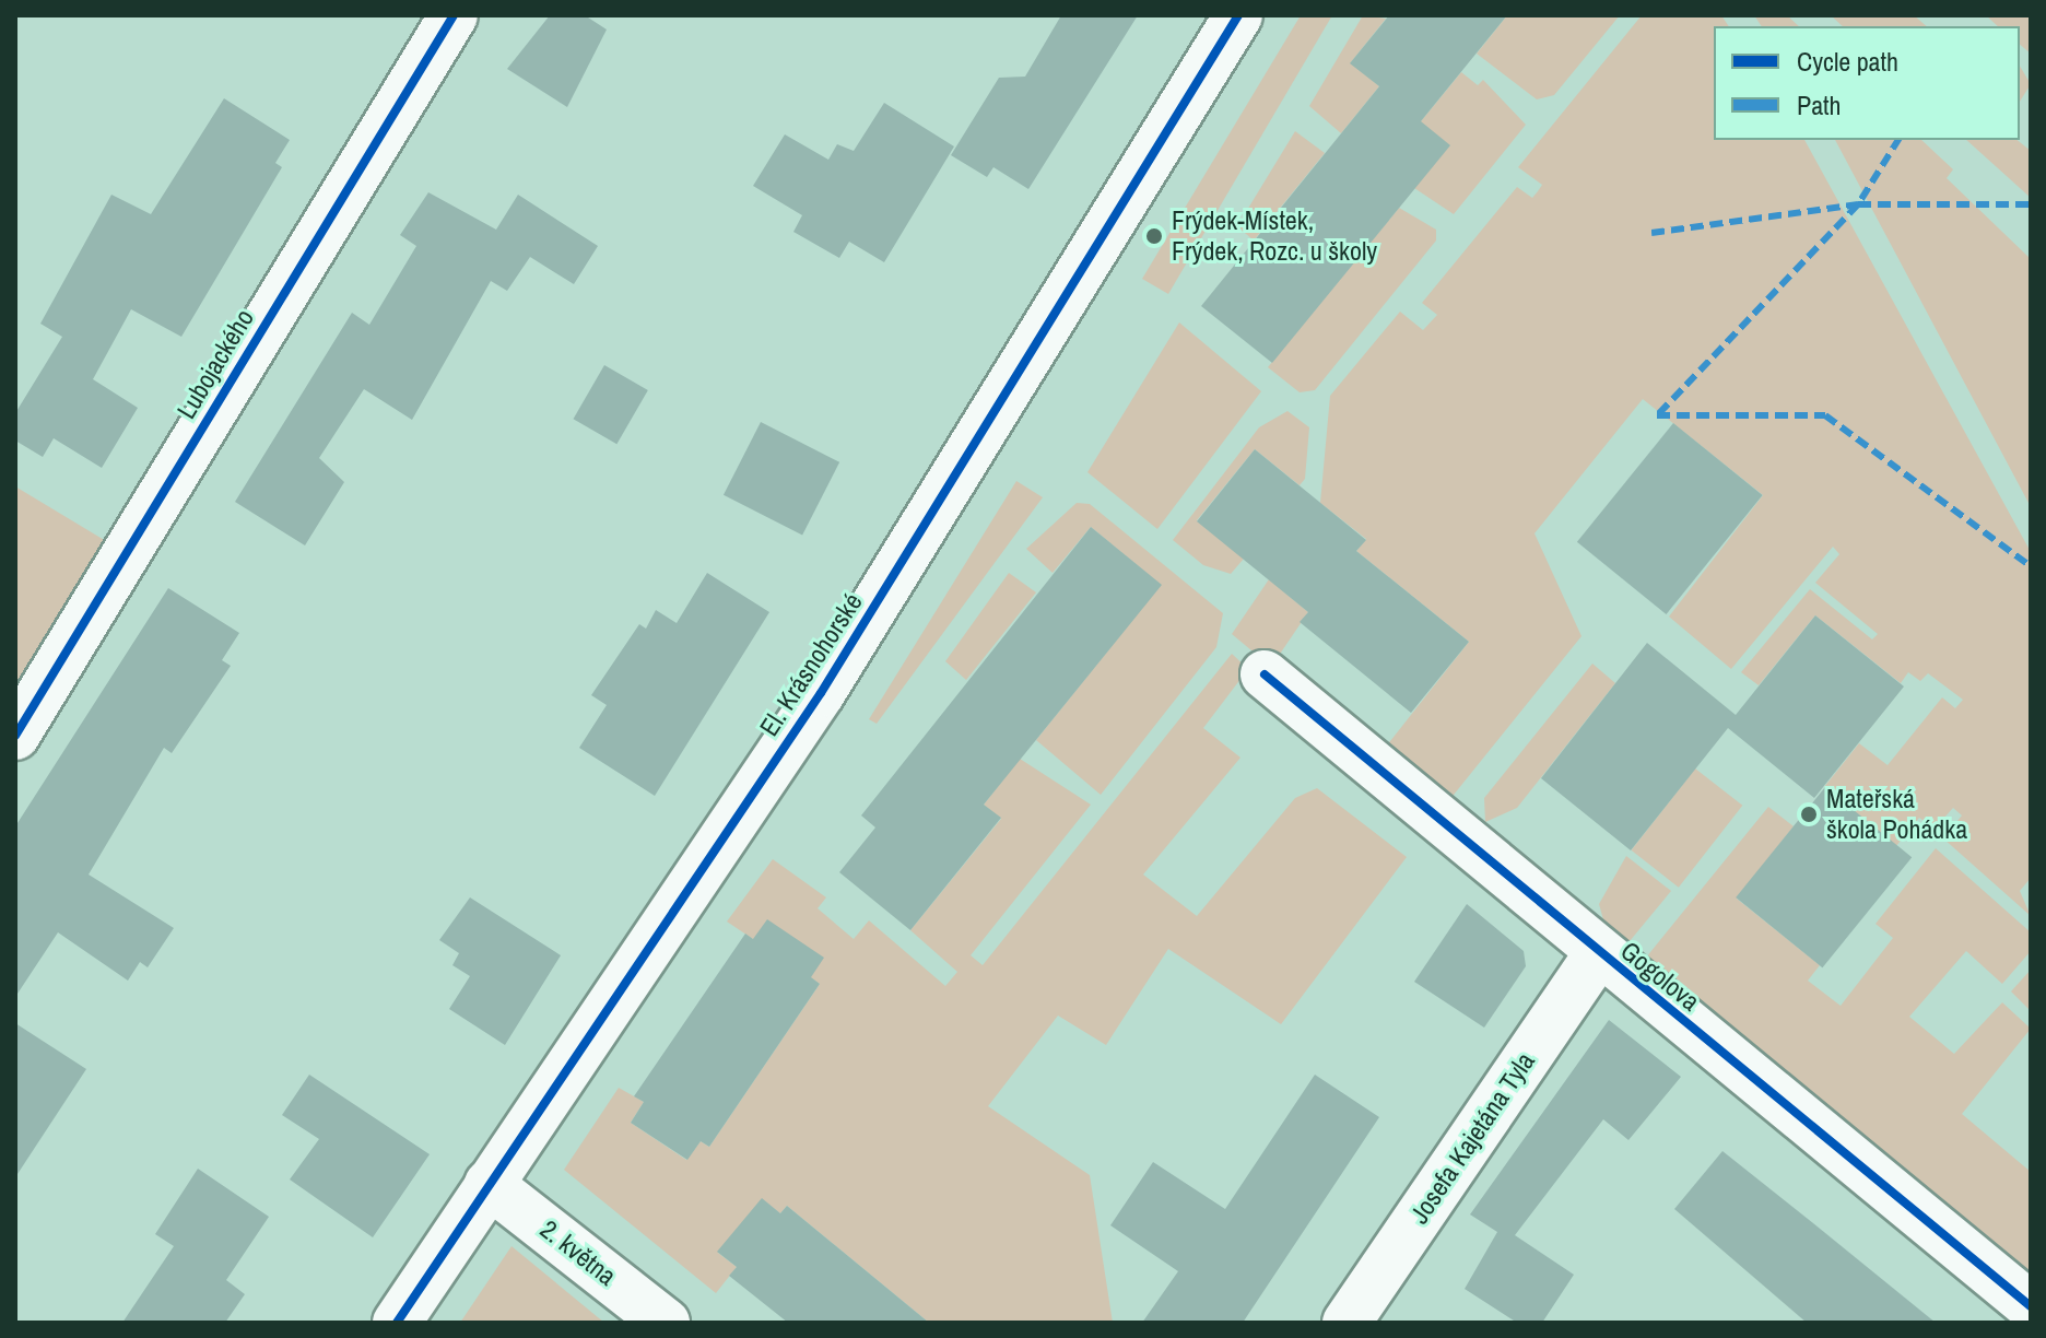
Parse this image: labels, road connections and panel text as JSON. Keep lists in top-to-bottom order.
{
  "streets": {
    "street": [
      "Lubojackého",
      "El. Krásnohorské",
      "Gogolova",
      "Josefa Kajetána Tyla",
      "2. května"
    ]
  },
  "crossings": [
    ["El. Krásnohorské", "2. května"],
    ["Gogolova", "Josefa Kajetána Tyla"]
  ],
  "places": ["Frýdek-Místek, Frýdek, Rozc. u školy", "Mateřská škola Pohádka"],
  "legend": ["Cycle path", "Path"]
}
